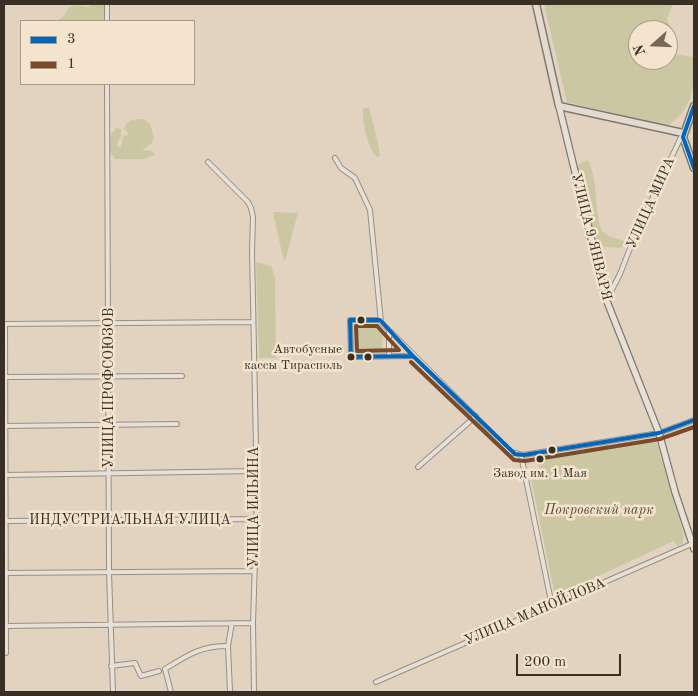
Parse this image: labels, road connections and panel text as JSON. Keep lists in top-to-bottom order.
{
  "streets": {
    "main road": ["УЛИЦА МИРА", "УЛИЦА 9 ЯНВАРЯ"],
    "street": [
      "УЛИЦА ПРОФСОЮЗОВ",
      "УЛИЦА ИЛЬИНА",
      "ИНДУСТРИАЛЬНАЯ УЛИЦА",
      "УЛИЦА МАНОЙЛОВА"
    ]
  },
  "crossings": [
    ["УЛИЦА МИРА", "УЛИЦА 9 ЯНВАРЯ"],
    ["УЛИЦА 9 ЯНВАРЯ", "УЛИЦА МАНОЙЛОВА"],
    ["УЛИЦА ПРОФСОЮЗОВ", "ИНДУСТРИАЛЬНАЯ УЛИЦА"],
    ["УЛИЦА ИЛЬИНА", "ИНДУСТРИАЛЬНАЯ УЛИЦА"]
  ],
  "parks": ["Покровский парк"],
  "places": ["Автобусные кассы Тирасполь", "Завод им. 1 Мая"],
  "lines": ["transit line 3", "transit line 1"],
  "legend": ["3", "1"],
  "scale_bar": "200 m",
  "north": "left"
}
